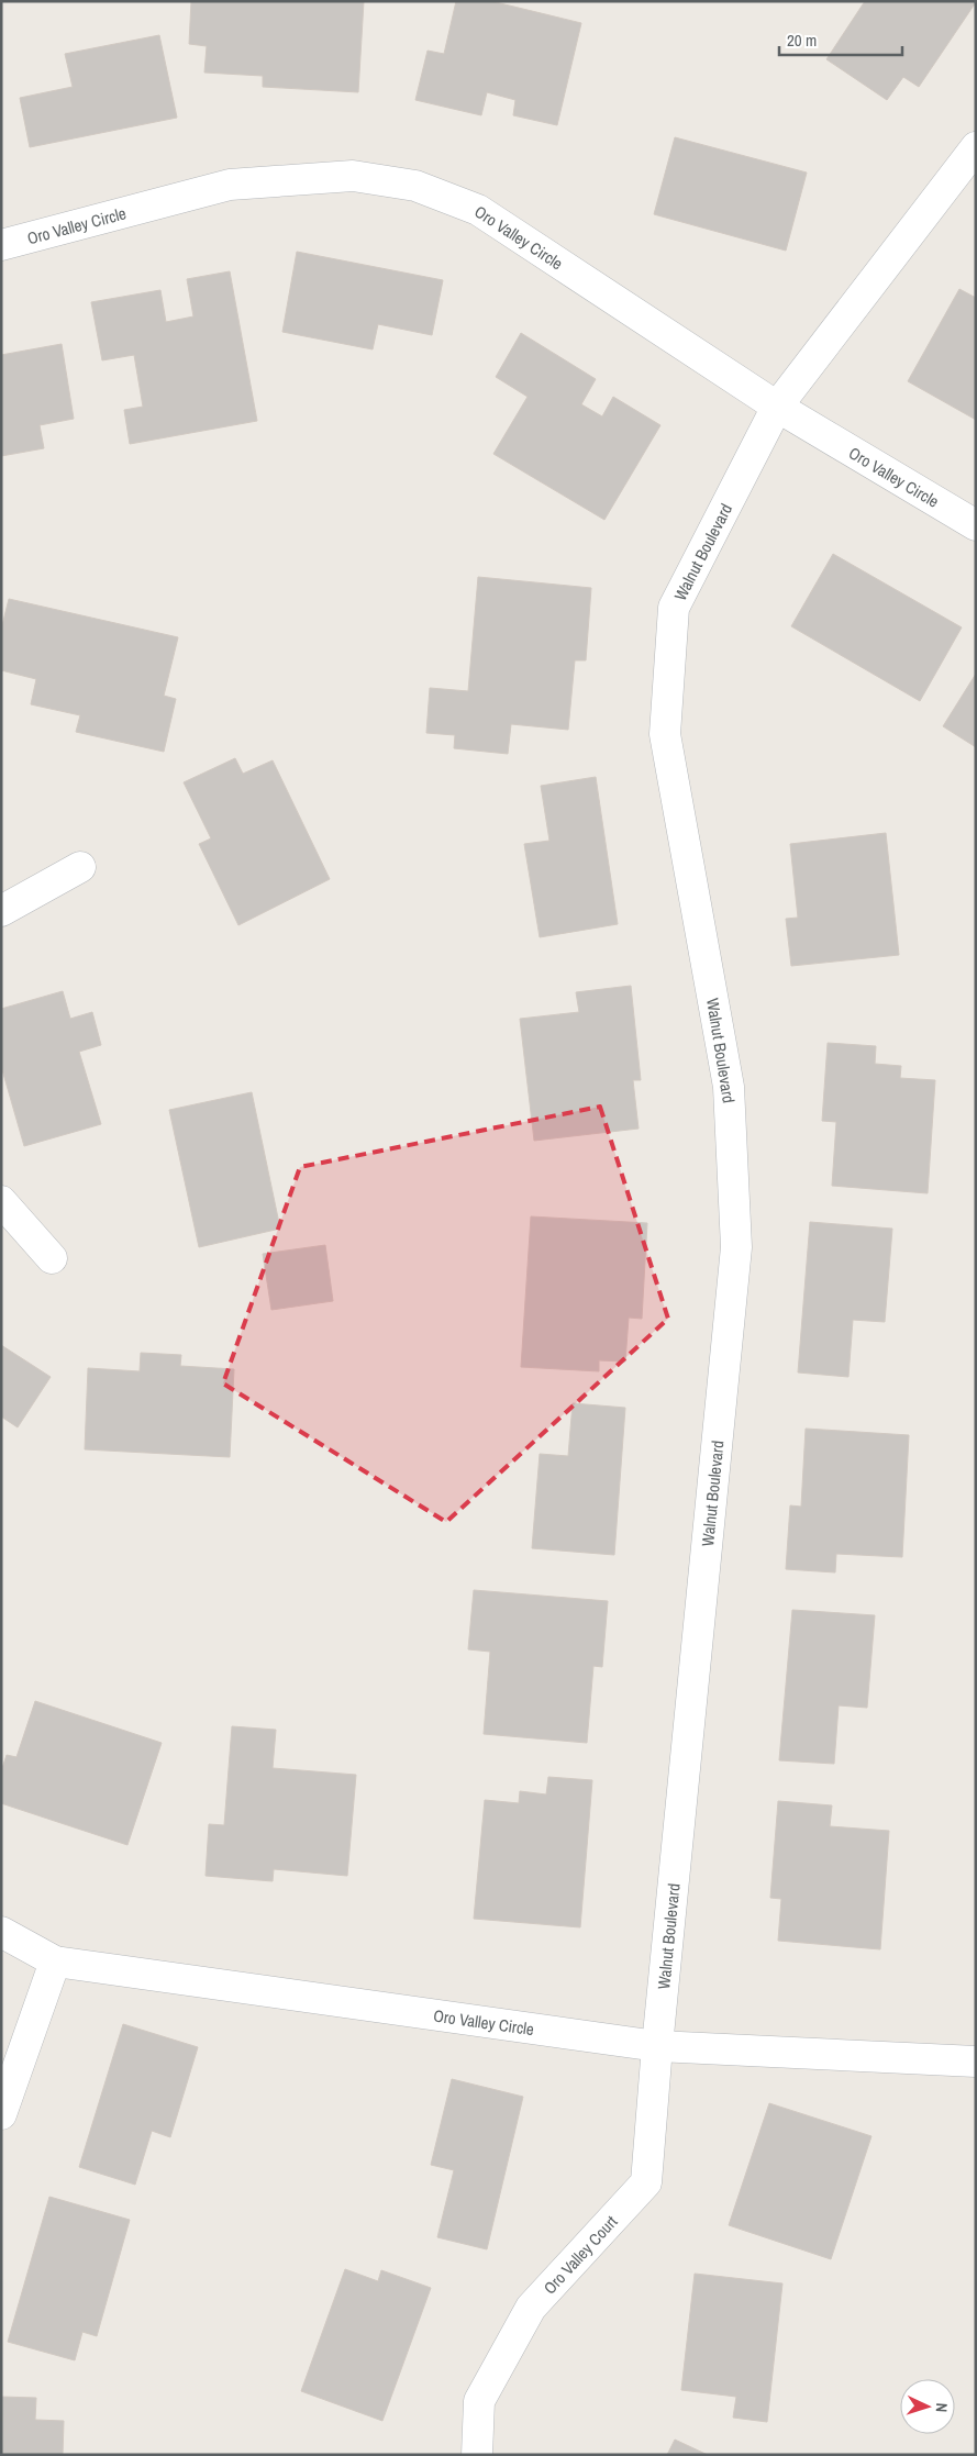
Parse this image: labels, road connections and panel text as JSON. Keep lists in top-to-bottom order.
{
  "streets": {
    "street": ["Oro Valley Circle", "Walnut Boulevard", "Oro Valley Court"]
  },
  "crossings": [
    ["Oro Valley Circle", "Walnut Boulevard"],
    ["Oro Valley Circle", "Oro Valley Court"],
    ["Walnut Boulevard", "Oro Valley Court"]
  ],
  "scale_bar": "20 m",
  "north": "right"
}
